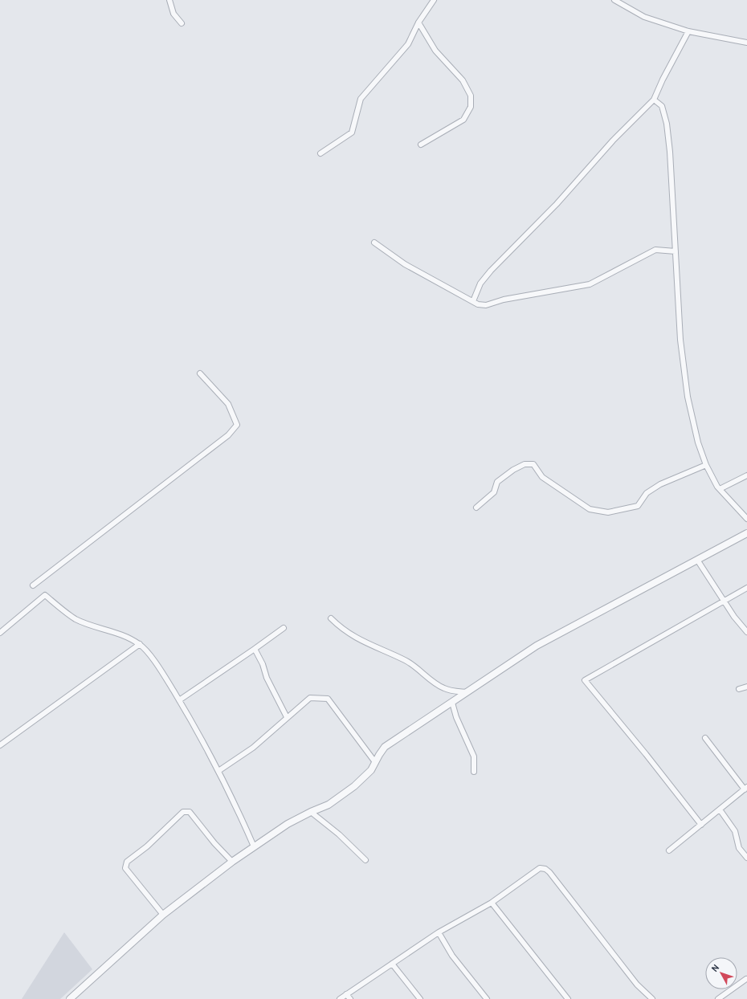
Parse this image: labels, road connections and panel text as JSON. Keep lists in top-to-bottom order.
{
  "north": "top left"
}
